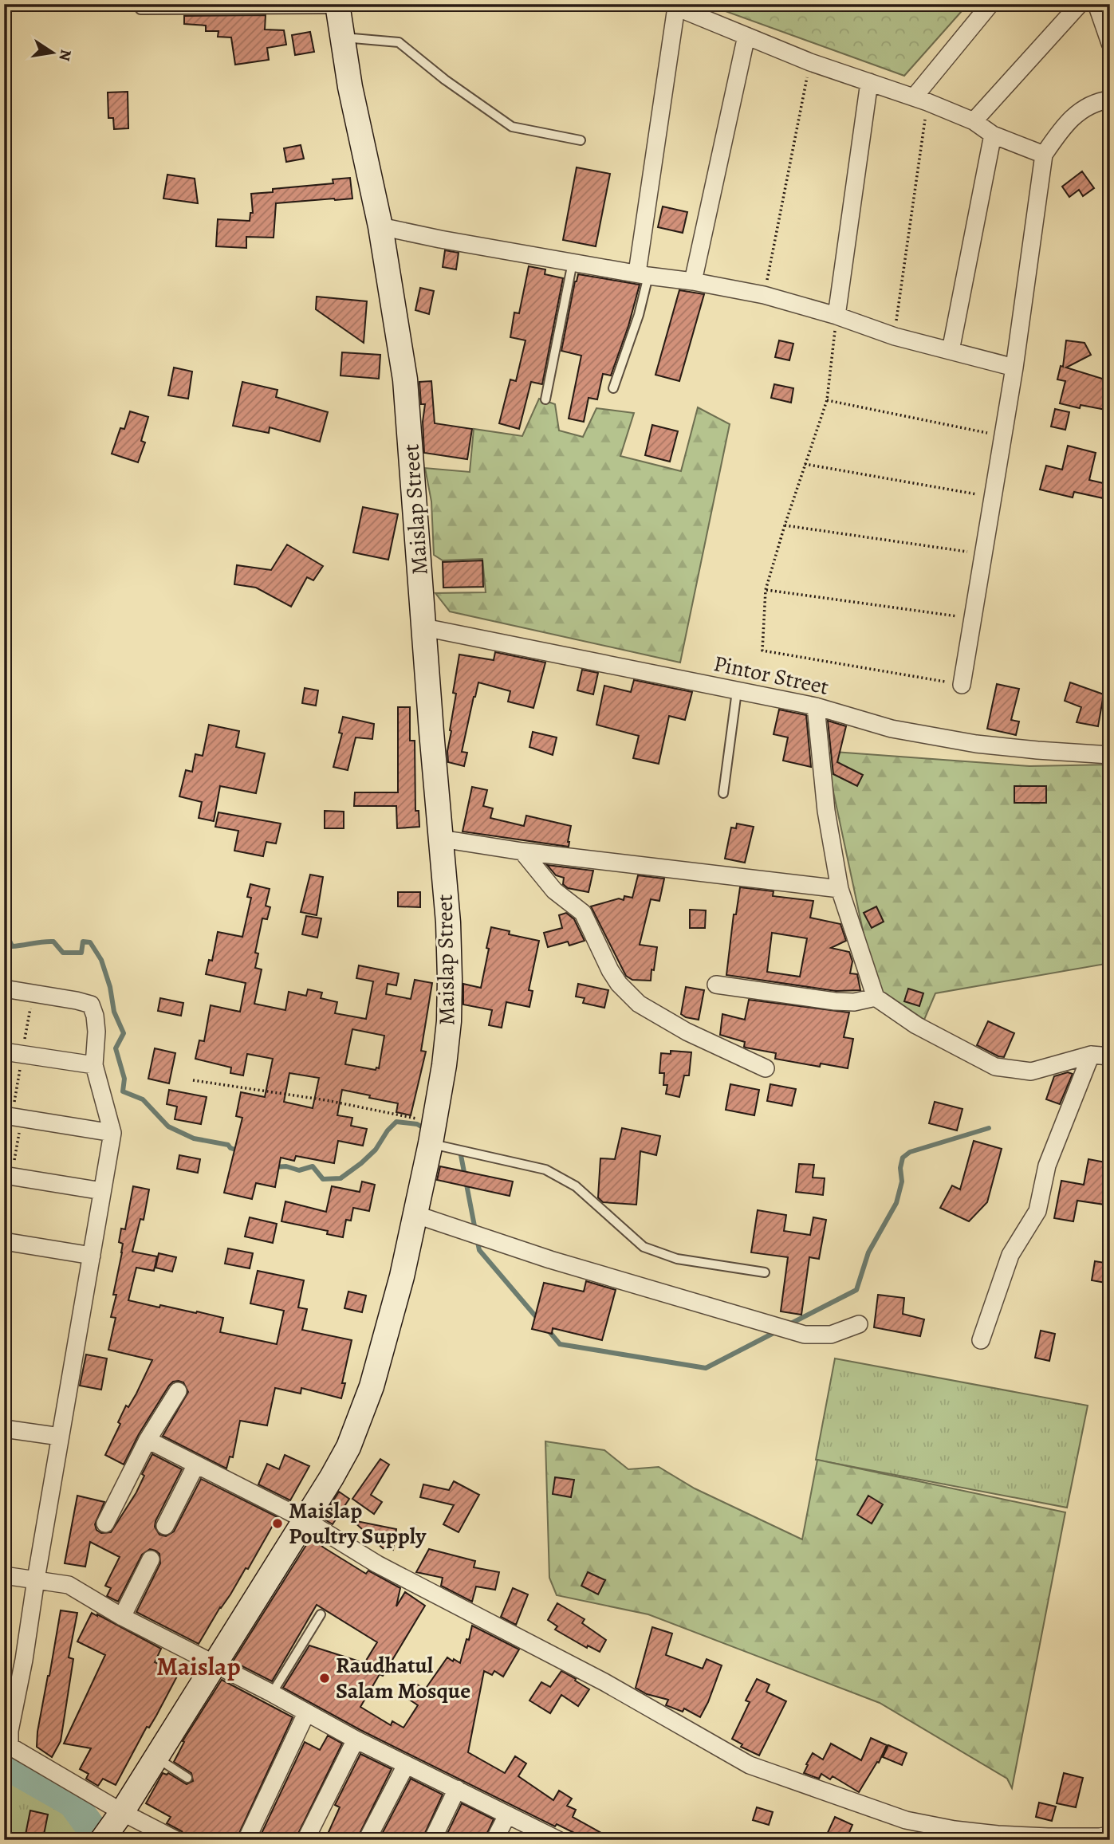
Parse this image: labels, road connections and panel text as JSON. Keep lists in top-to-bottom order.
{
  "streets": {
    "main road": ["Maislap Street"],
    "street": ["Pintor Street"]
  },
  "crossings": [
    ["Maislap Street", "Pintor Street"]
  ],
  "districts": ["Maislap"],
  "places": ["Maislap Poultry Supply", "Raudhatul Salam Mosque"],
  "north": "right"
}
